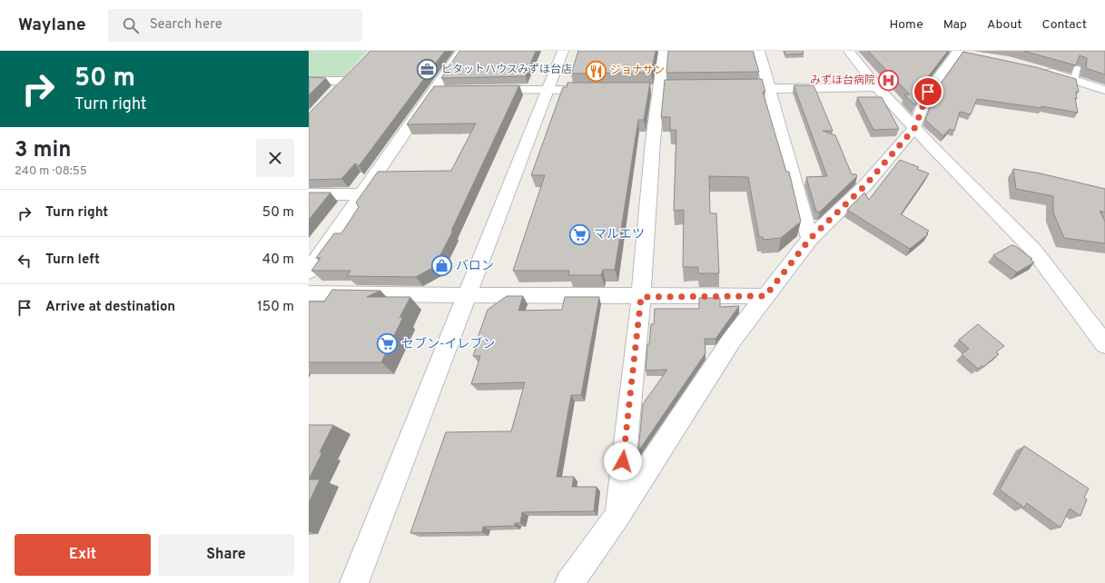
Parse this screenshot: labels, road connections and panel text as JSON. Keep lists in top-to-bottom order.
{
  "places": {
    "office": ["ピタットハウスみずほ台店"],
    "restaurant": ["ジョナサン"],
    "hospital": ["みずほ台病院"],
    "supermarket": ["マルエツ", "セブン-イレブン"],
    "shop": ["バロン"]
  },
  "page": {
    "header": "Waylane",
    "search": "Search here",
    "nav": [
      "Home",
      "Map",
      "About",
      "Contact"
    ],
    "turn": ["50 m", "Turn right"],
    "heading": ["3 min", "240 m · 08:55"],
    "list": [
      {
        "name": "Turn right",
        "value": "50 m"
      },
      {
        "name": "Turn left",
        "value": "40 m"
      },
      {
        "name": "Arrive at destination",
        "value": "150 m"
      }
    ],
    "buttons": ["Exit", "Share"]
  }
}
